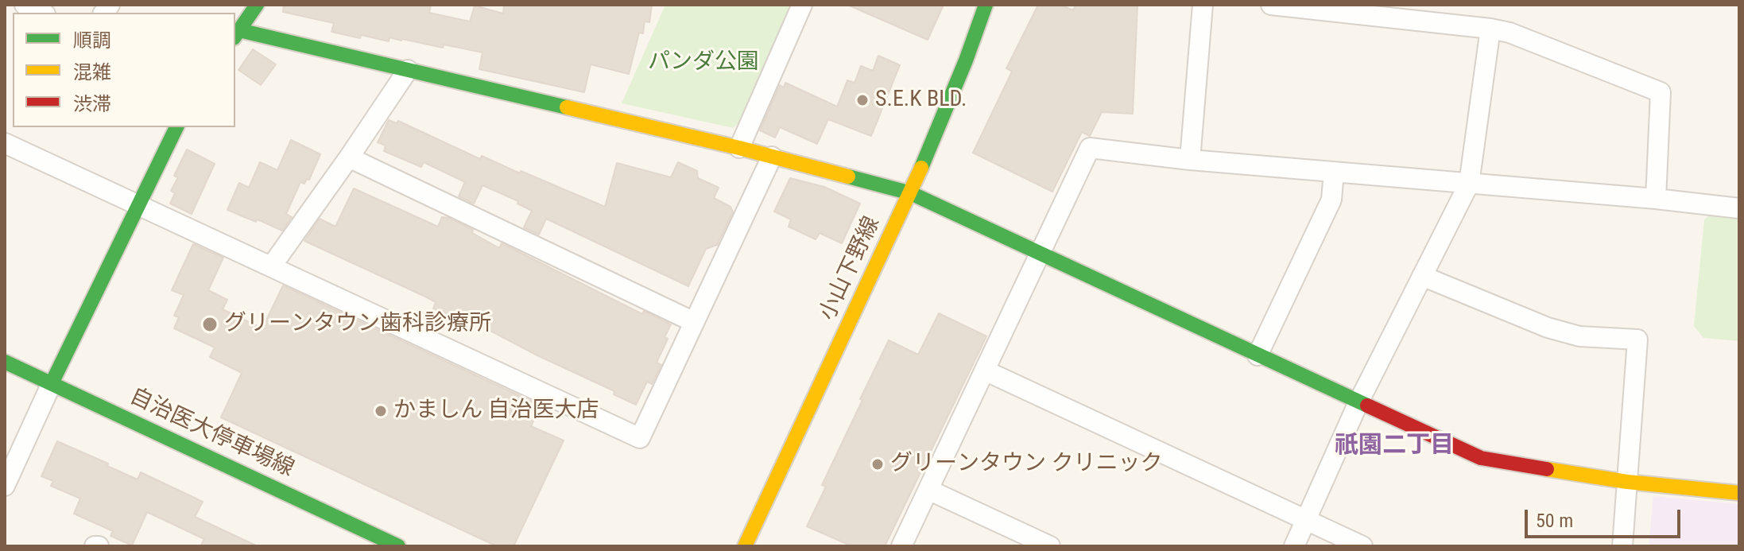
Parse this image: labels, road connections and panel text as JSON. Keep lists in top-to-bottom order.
{
  "streets": {
    "street": ["小山下野線", "自治医大停車場線"]
  },
  "districts": ["祇園二丁目"],
  "parks": ["パンダ公園"],
  "places": [
    "S.E.K BLD.",
    "グリーンタウン歯科診療所",
    "かましん 自治医大店",
    "グリーンタウン クリニック"
  ],
  "legend": ["順調", "混雑", "渋滞"],
  "scale_bar": "50 m"
}
